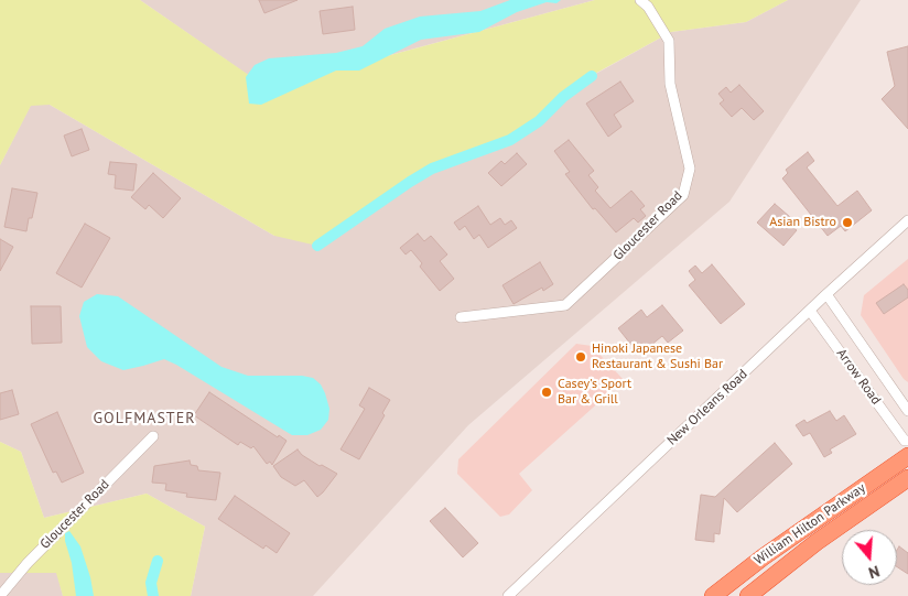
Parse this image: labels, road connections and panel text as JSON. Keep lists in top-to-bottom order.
{
  "streets": {
    "highway": ["William Hilton Parkway"],
    "street": ["Gloucester Road", "Arrow Road", "New Orleans Road"]
  },
  "crossings": [
    ["Arrow Road", "New Orleans Road"]
  ],
  "districts": ["GOLFMASTER"],
  "places": ["Asian Bistro", "Hinoki Japanese Restaurant & Sushi Bar", "Casey's Sport Bar & Grill"],
  "north": "bottom"
}
